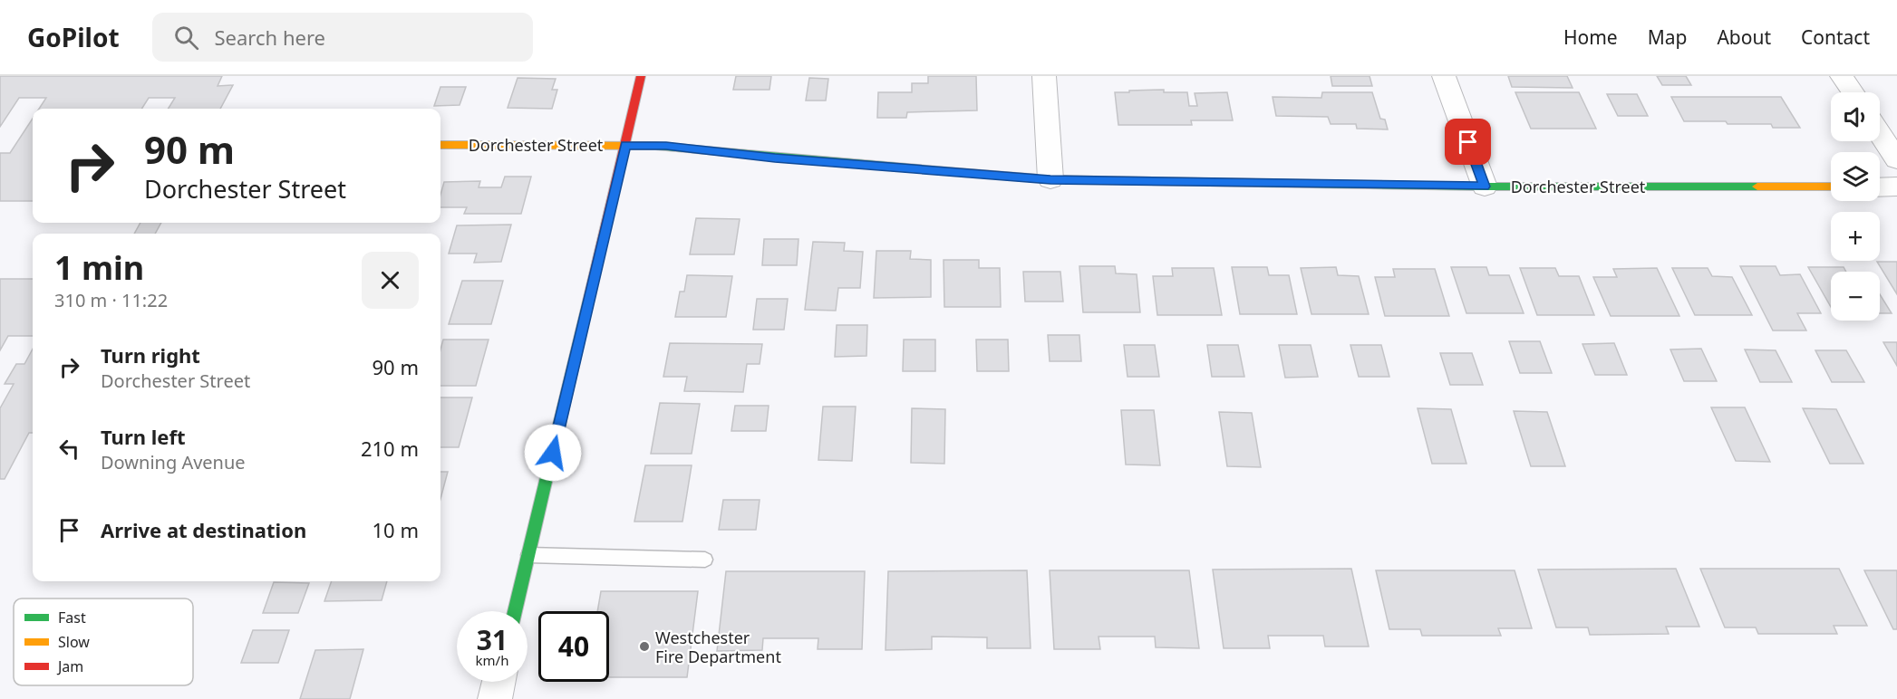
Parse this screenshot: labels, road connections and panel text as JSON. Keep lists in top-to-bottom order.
{
  "streets": {
    "street": ["Dorchester Street"]
  },
  "places": ["Westchester Fire Department"],
  "legend": ["Fast", "Slow", "Jam"],
  "page": {
    "header": "GoPilot",
    "search": "Search here",
    "nav": [
      "Home",
      "Map",
      "About",
      "Contact"
    ],
    "map_buttons": ["+", "−"],
    "turn": ["90 m", "Dorchester Street"],
    "heading": ["1 min", "310 m · 11:22"],
    "list": [
      {
        "name": "Turn right",
        "note": "Dorchester Street",
        "value": "90 m"
      },
      {
        "name": "Turn left",
        "note": "Downing Avenue",
        "value": "210 m"
      },
      {
        "name": "Arrive at destination",
        "value": "10 m"
      }
    ],
    "speed": "31 km/h",
    "limit": "40"
  }
}
